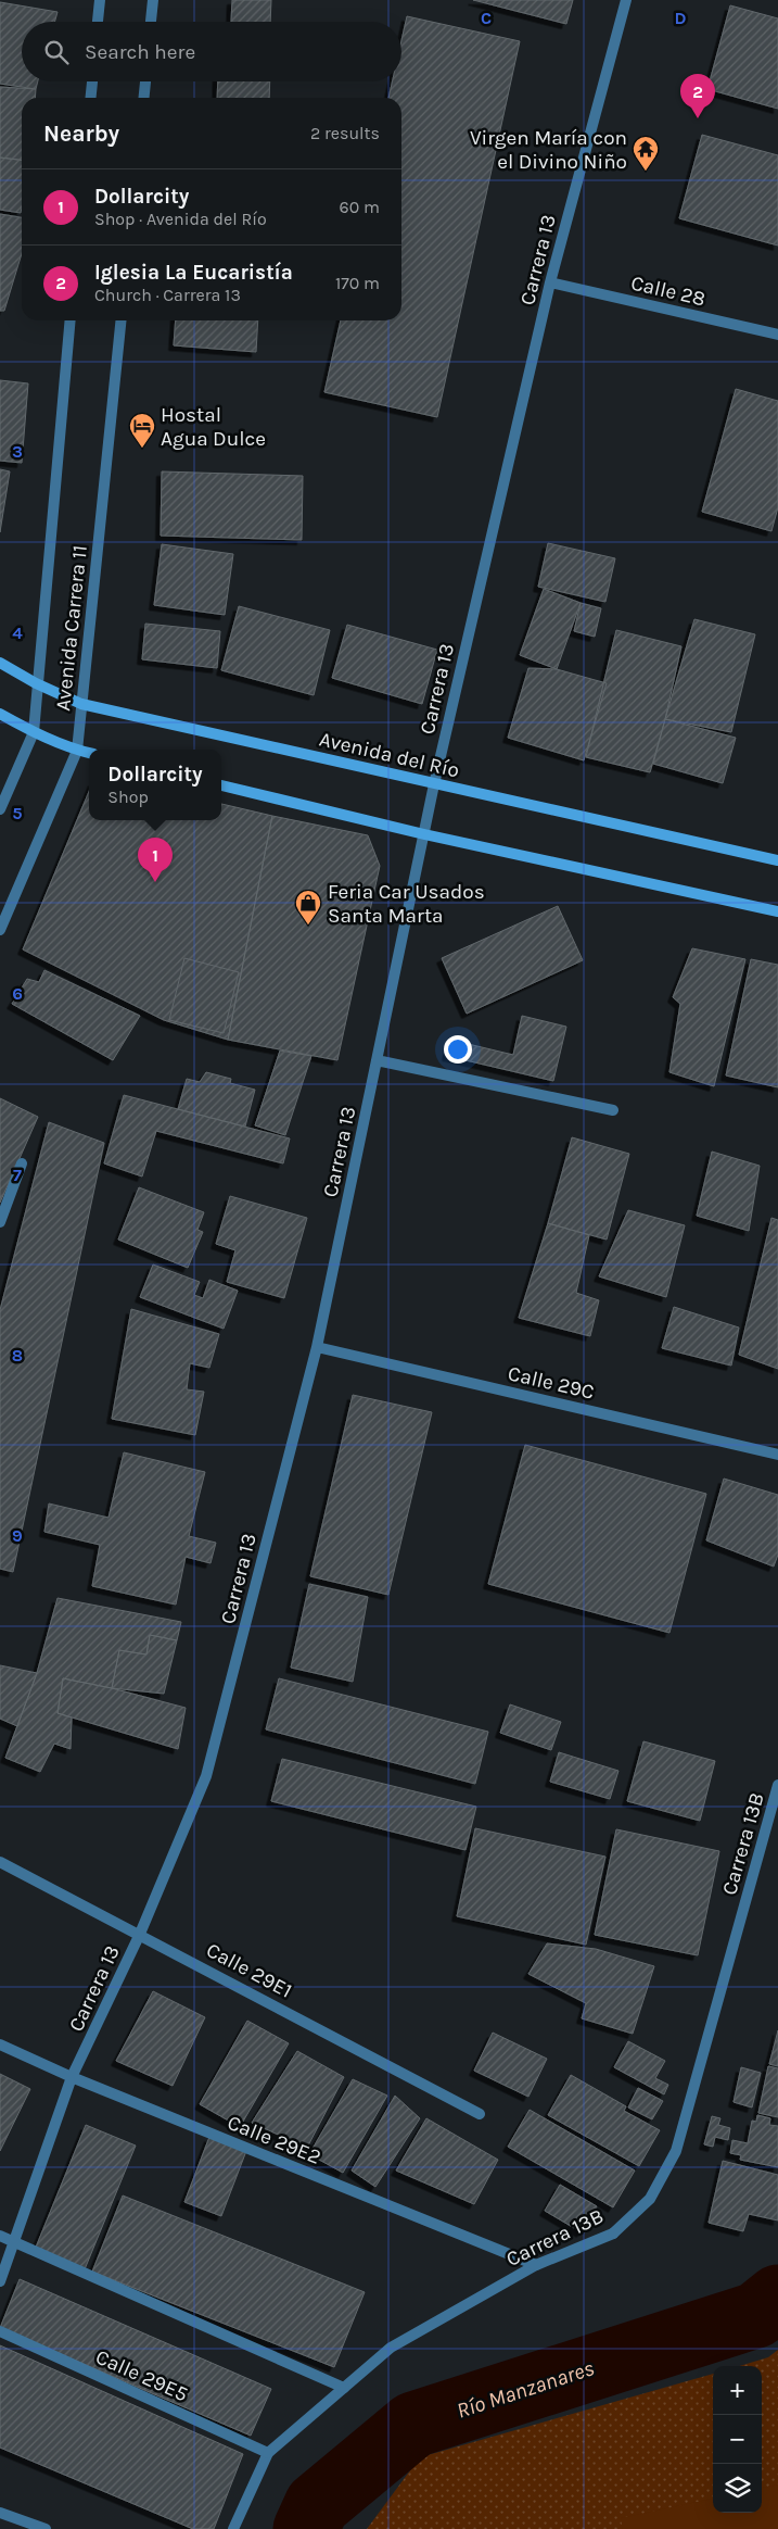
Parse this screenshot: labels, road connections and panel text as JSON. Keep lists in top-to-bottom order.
{
  "streets": {
    "main road": ["Avenida del Río"],
    "street": [
      "Carrera 13",
      "Calle 28",
      "Avenida Carrera 11",
      "Calle 29C",
      "Carrera 13B",
      "Calle 29E1",
      "Calle 29E2",
      "Calle 29E5"
    ]
  },
  "crossings": [
    ["Carrera 13", "Calle 28"],
    ["Carrera 13", "Avenida del Río"],
    ["Carrera 13", "Calle 29C"],
    ["Carrera 13", "Calle 29E1"],
    ["Carrera 13", "Calle 29E2"],
    ["Avenida Carrera 11", "Avenida del Río"],
    ["Carrera 13B", "Calle 29E2"],
    ["Carrera 13B", "Calle 29E5"]
  ],
  "water": ["Río Manzanares"],
  "places": {
    "temple": ["Virgen María con el Divino Niño"],
    "hotel": ["Hostal Agua Dulce"],
    "shop": ["Feria Car Usados Santa Marta"]
  },
  "page": {
    "search": "Search here",
    "pins": ["2", "1"],
    "heading": ["Nearby", "2 results"],
    "list": [
      {
        "mark": "1",
        "name": "Dollarcity",
        "note": "Shop · Avenida del Río",
        "value": "60 m"
      },
      {
        "mark": "2",
        "name": "Iglesia La Eucaristía",
        "note": "Church · Carrera 13",
        "value": "170 m"
      }
    ],
    "popup": ["Dollarcity", "Shop"],
    "map_buttons": ["+", "−"]
  },
  "grid": {
    "columns": ["C", "D"],
    "rows": [
      "3",
      "4",
      "5",
      "6",
      "7",
      "8",
      "9"
    ]
  }
}
